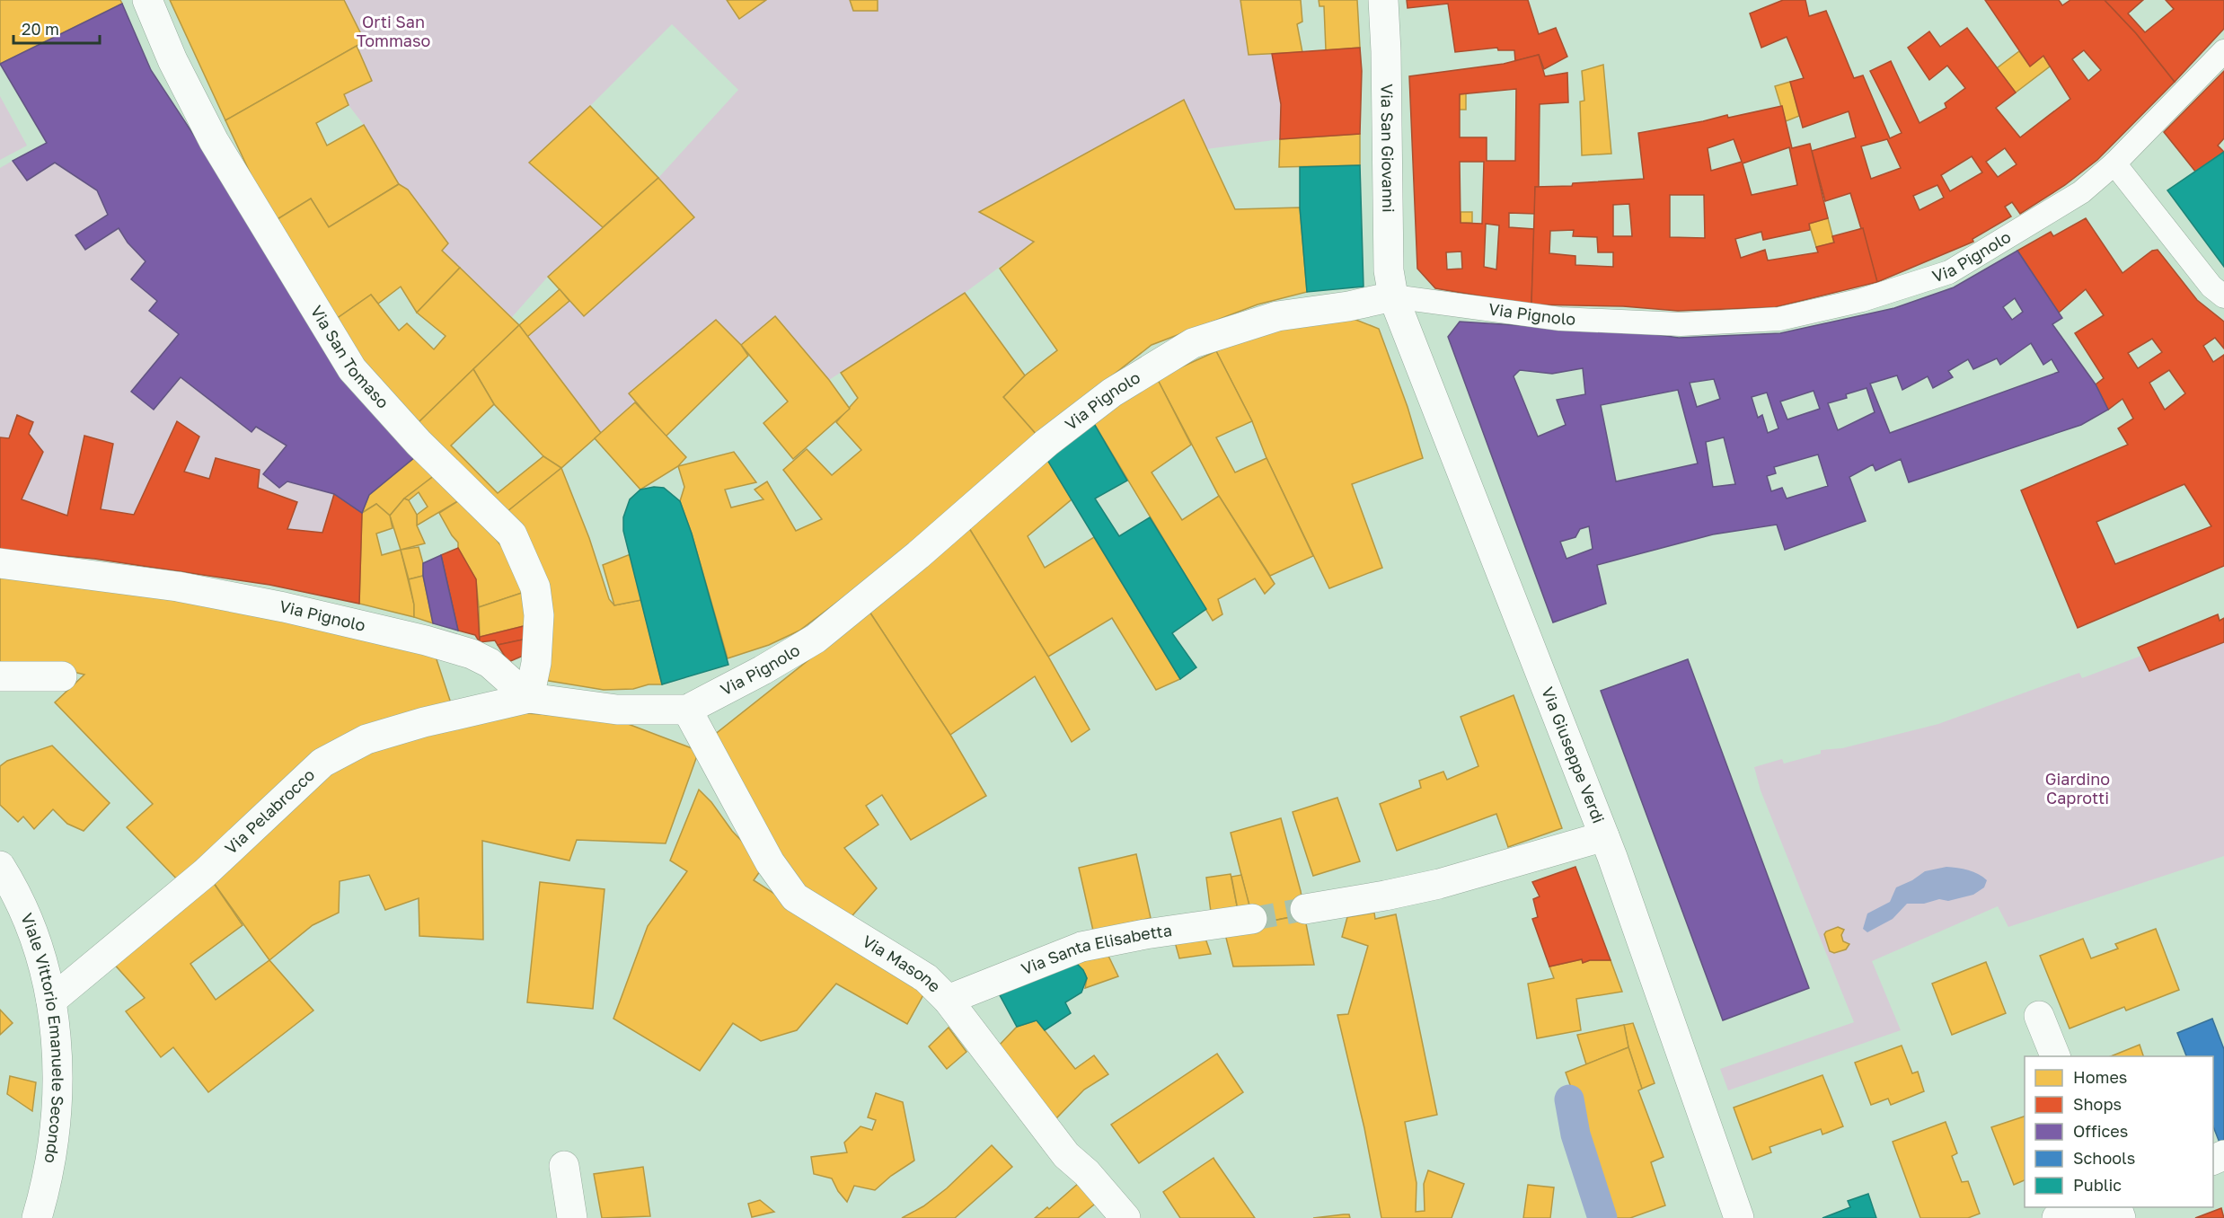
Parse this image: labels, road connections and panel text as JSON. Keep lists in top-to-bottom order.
{
  "streets": {
    "street": [
      "Via San Giovanni",
      "Via Pignolo",
      "Via San Tomaso",
      "Via Giuseppe Verdi",
      "Via Pelabrocco",
      "Via Santa Elisabetta",
      "Via Masone",
      "Viale Vittorio Emanuele Secondo"
    ]
  },
  "crossings": [
    ["Via San Giovanni", "Via Pignolo"],
    ["Via San Giovanni", "Via Giuseppe Verdi"],
    ["Via Pignolo", "Via San Tomaso"],
    ["Via Pignolo", "Via Giuseppe Verdi"],
    ["Via Pignolo", "Via Pelabrocco"],
    ["Via Pignolo", "Via Masone"],
    ["Via San Tomaso", "Via Pelabrocco"],
    ["Via Pelabrocco", "Viale Vittorio Emanuele Secondo"],
    ["Via Santa Elisabetta", "Via Masone"]
  ],
  "parks": ["Orti San Tommaso", "Giardino Caprotti"],
  "legend": [
    "Homes",
    "Shops",
    "Offices",
    "Schools",
    "Public"
  ],
  "scale_bar": "20 m"
}
